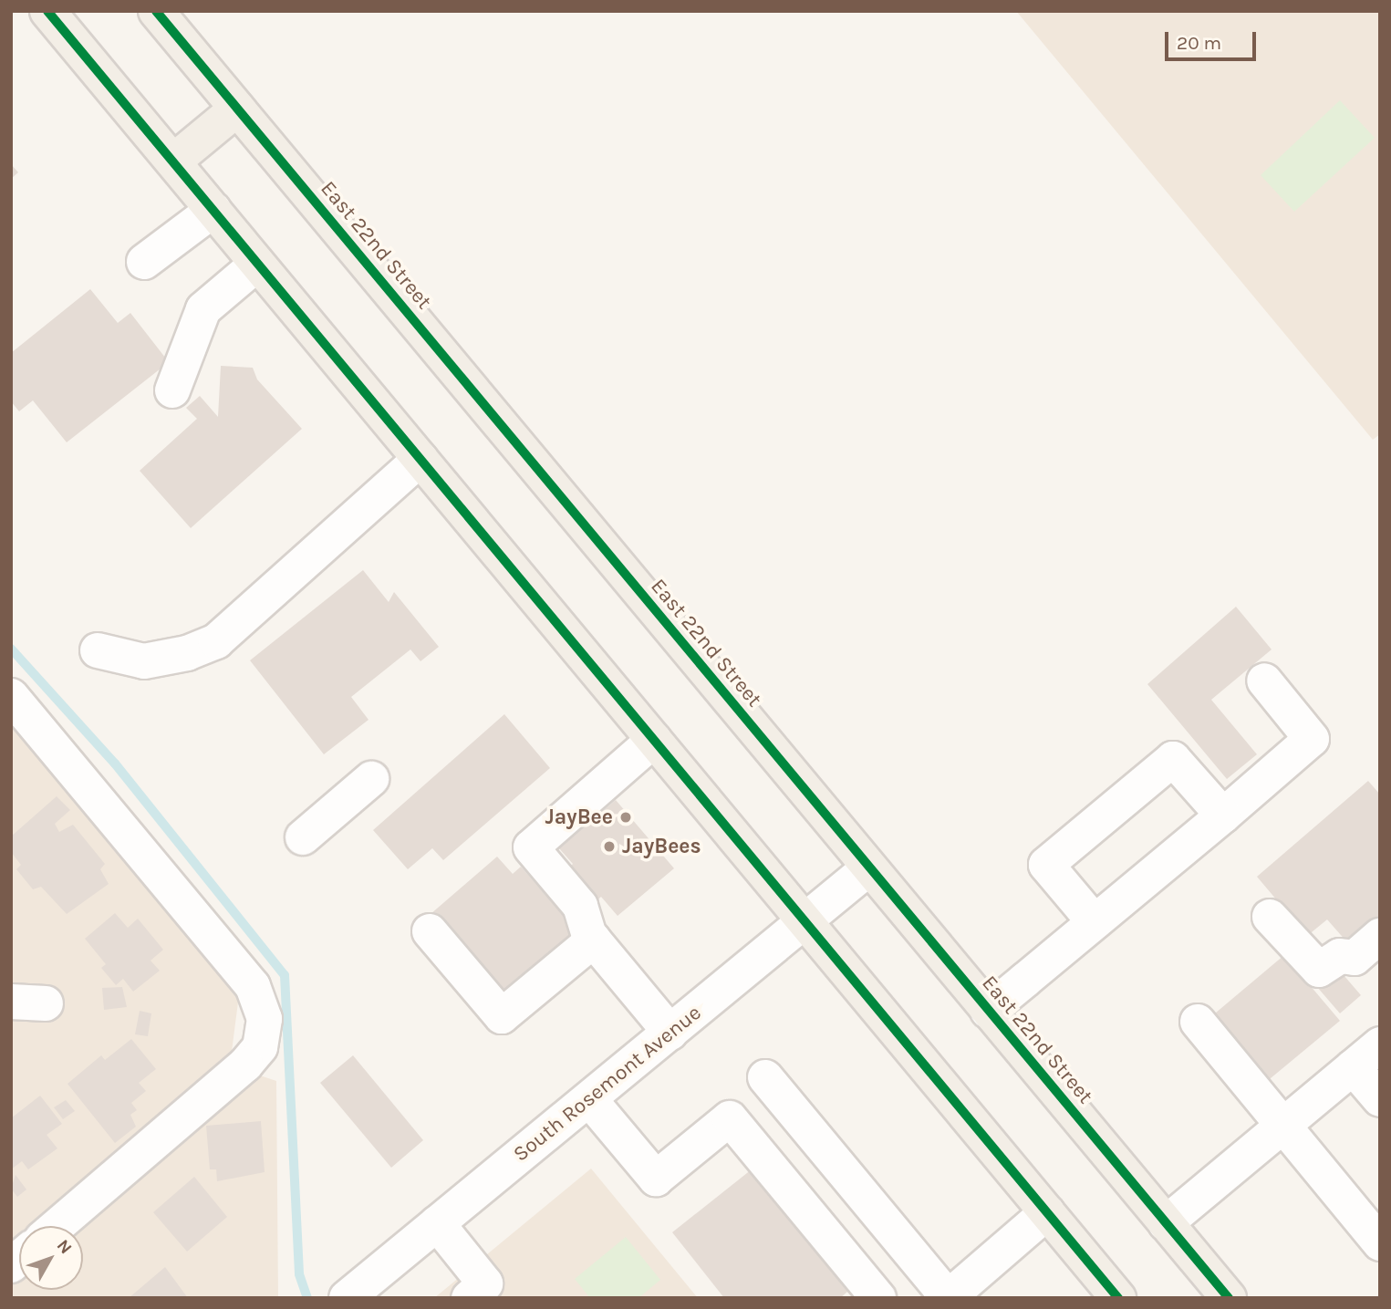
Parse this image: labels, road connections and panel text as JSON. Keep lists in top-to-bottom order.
{
  "streets": {
    "main road": ["East 22nd Street"],
    "street": ["South Rosemont Avenue"]
  },
  "crossings": [
    ["East 22nd Street", "South Rosemont Avenue"]
  ],
  "places": ["JayBee", "JayBees"],
  "scale_bar": "20 m",
  "north": "top right"
}
